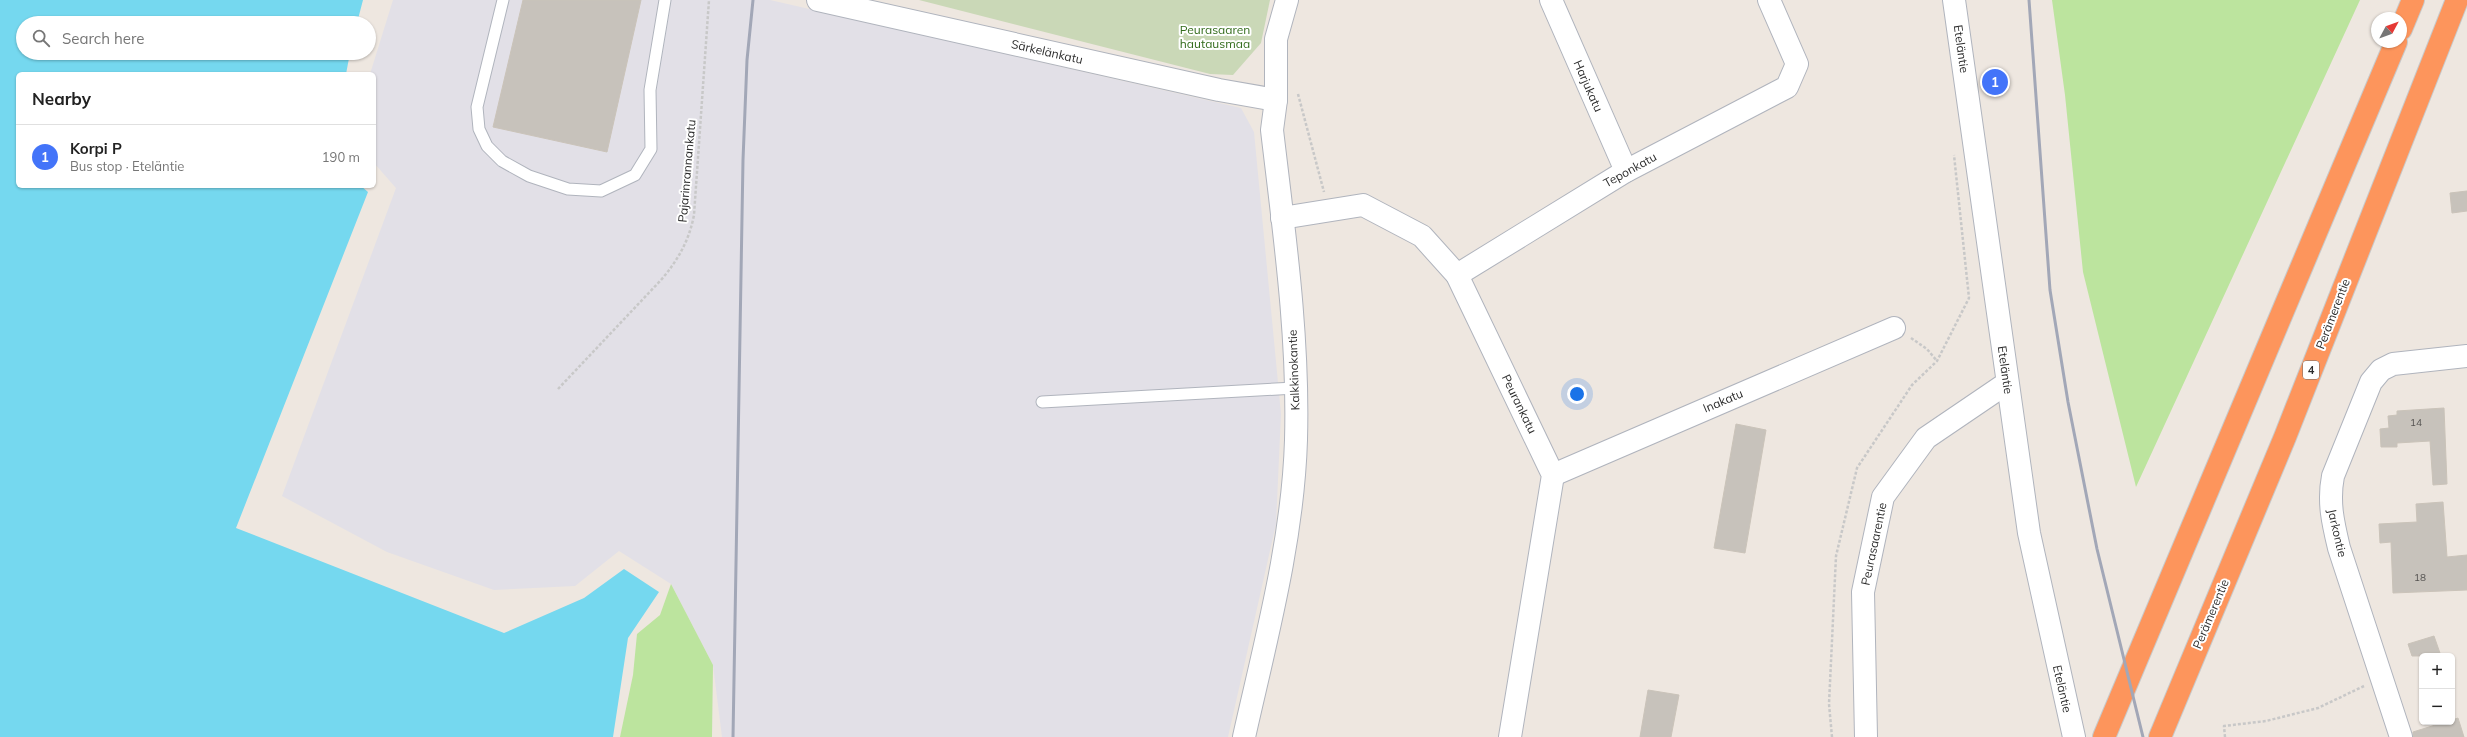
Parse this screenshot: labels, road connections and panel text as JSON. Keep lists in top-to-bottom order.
{
  "streets": {
    "highway": ["Perämerentie", "4"],
    "street": [
      "Eteläntie",
      "Särkelänkatu",
      "Harjukatu",
      "Teponkatu",
      "Kalkkinokantie",
      "Inakatu",
      "Peurankatu",
      "Jarkontie",
      "Peurasaarentie"
    ],
    "path": ["Pajarinrannankatu"]
  },
  "crossings": [
    ["Eteläntie", "Peurasaarentie"],
    ["Särkelänkatu", "Kalkkinokantie"],
    ["Harjukatu", "Teponkatu"],
    ["Teponkatu", "Peurankatu"],
    ["Kalkkinokantie", "Peurankatu"],
    ["Inakatu", "Peurankatu"]
  ],
  "parks": ["Peurasaaren hautausmaa"],
  "house_numbers": ["14", "18"],
  "north": "top right",
  "page": {
    "search": "Search here",
    "pins": "1",
    "heading": "Nearby",
    "list": [
      {
        "mark": "1",
        "name": "Korpi P",
        "note": "Bus stop · Eteläntie",
        "value": "190 m"
      }
    ],
    "map_buttons": ["+", "−"]
  }
}
